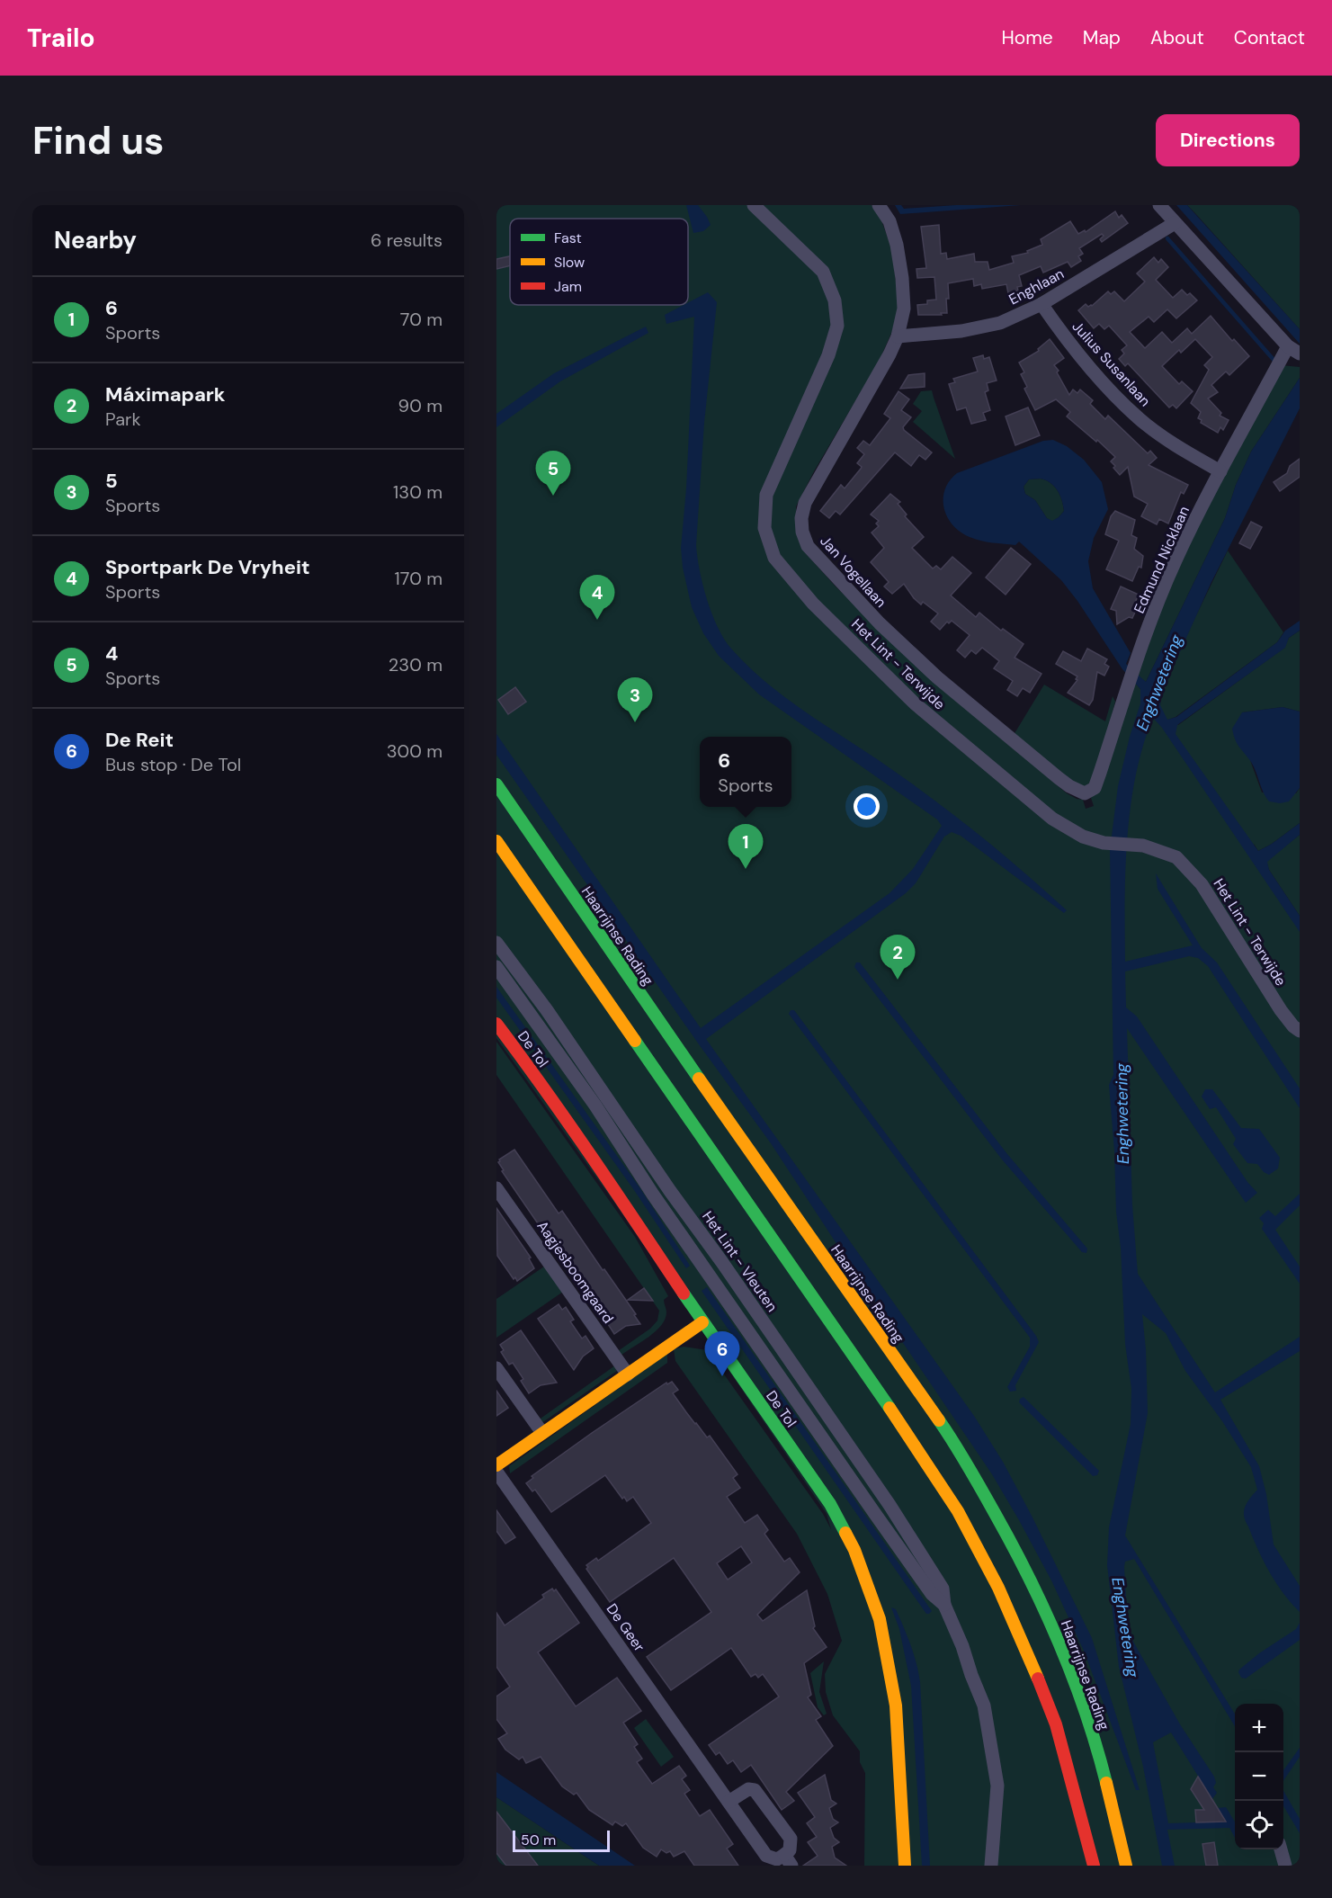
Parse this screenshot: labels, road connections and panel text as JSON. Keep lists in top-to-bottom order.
{
  "streets": {
    "main road": ["Haarrijnse Rading", "De Tol"],
    "street": [
      "Enghlaan",
      "Julius Susanlaan",
      "Edmund Nicklaan",
      "Jan Vogellaan",
      "Het Lint - Terwijde",
      "Het Lint - Vleuten",
      "Aagjesboomgaard",
      "De Geer"
    ]
  },
  "crossings": [
    ["Enghlaan", "Julius Susanlaan"],
    ["Enghlaan", "Jan Vogellaan"],
    ["Julius Susanlaan", "Edmund Nicklaan"],
    ["Edmund Nicklaan", "Jan Vogellaan"]
  ],
  "water": ["Enghwetering"],
  "legend": ["Fast", "Slow", "Jam"],
  "scale_bar": "50 m",
  "page": {
    "header": "Trailo",
    "nav": [
      "Home",
      "Map",
      "About",
      "Contact"
    ],
    "buttons": "Directions",
    "title": "Find us",
    "heading": ["Nearby", "6 results"],
    "list": [
      {
        "mark": "1",
        "name": "6",
        "note": "Sports",
        "value": "70 m"
      },
      {
        "mark": "2",
        "name": "Máximapark",
        "note": "Park",
        "value": "90 m"
      },
      {
        "mark": "3",
        "name": "5",
        "note": "Sports",
        "value": "130 m"
      },
      {
        "mark": "4",
        "name": "Sportpark De Vryheit",
        "note": "Sports",
        "value": "170 m"
      },
      {
        "mark": "5",
        "name": "4",
        "note": "Sports",
        "value": "230 m"
      },
      {
        "mark": "6",
        "name": "De Reit",
        "note": "Bus stop · De Tol",
        "value": "300 m"
      }
    ],
    "pins": [
      "5",
      "4",
      "3",
      "1",
      "2",
      "6"
    ],
    "popup": ["6", "Sports"],
    "map_buttons": ["+", "−"],
    "scale": "50 m"
  }
}
